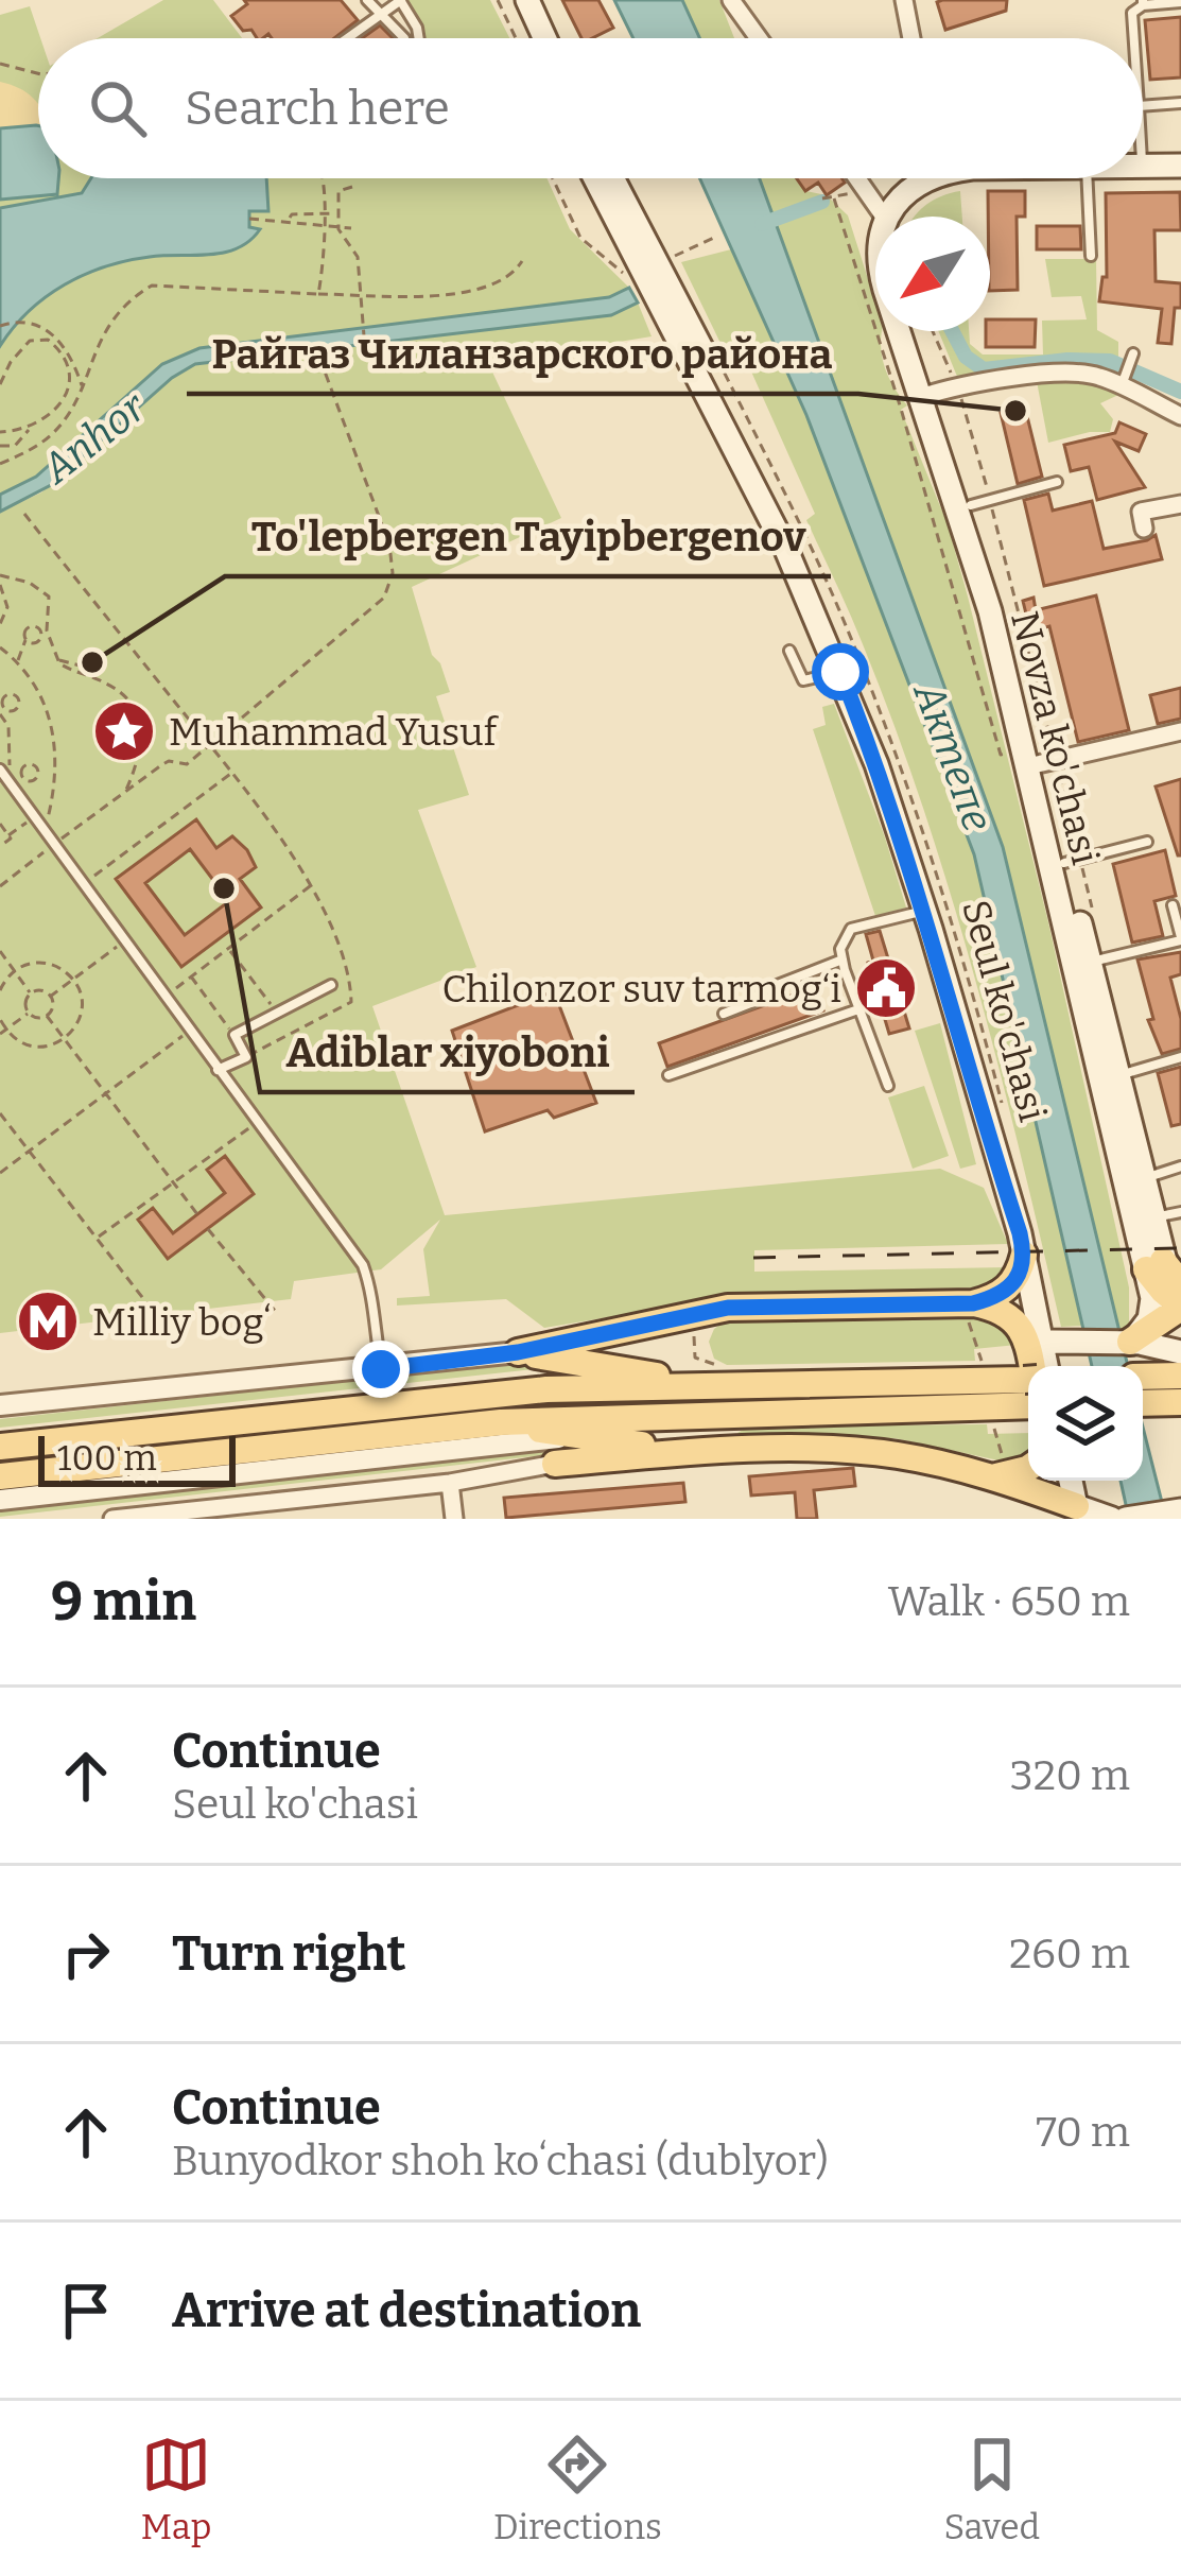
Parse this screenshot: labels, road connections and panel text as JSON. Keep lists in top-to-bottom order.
{
  "streets": {
    "main road": ["Novza ko'chasi", "Seul ko'chasi"]
  },
  "water": ["Anhor", "Актепе"],
  "places": {
    "other": ["Райгаз Чиланзарского района", "To'lepbergen Tayipbergenov", "Adiblar xiyoboni"],
    "place": ["Muhammad Yusuf"],
    "public building": ["Chilonzor suv tarmog‘i"],
    "metro station": ["Milliy bogʻ"]
  },
  "scale_bar": "100 m",
  "north": "bottom left",
  "page": {
    "search": "Search here",
    "scale": "100 m",
    "heading": ["9 min", "Walk · 650 m"],
    "list": [
      ["Continue", "Seul ko'chasi", "320 m"],
      ["Turn right", "260 m"],
      ["Continue", "Bunyodkor shoh koʻchasi (dublyor)", "70 m"],
      "Arrive at destination"
    ],
    "nav": ["Map", "Directions", "Saved"]
  }
}
